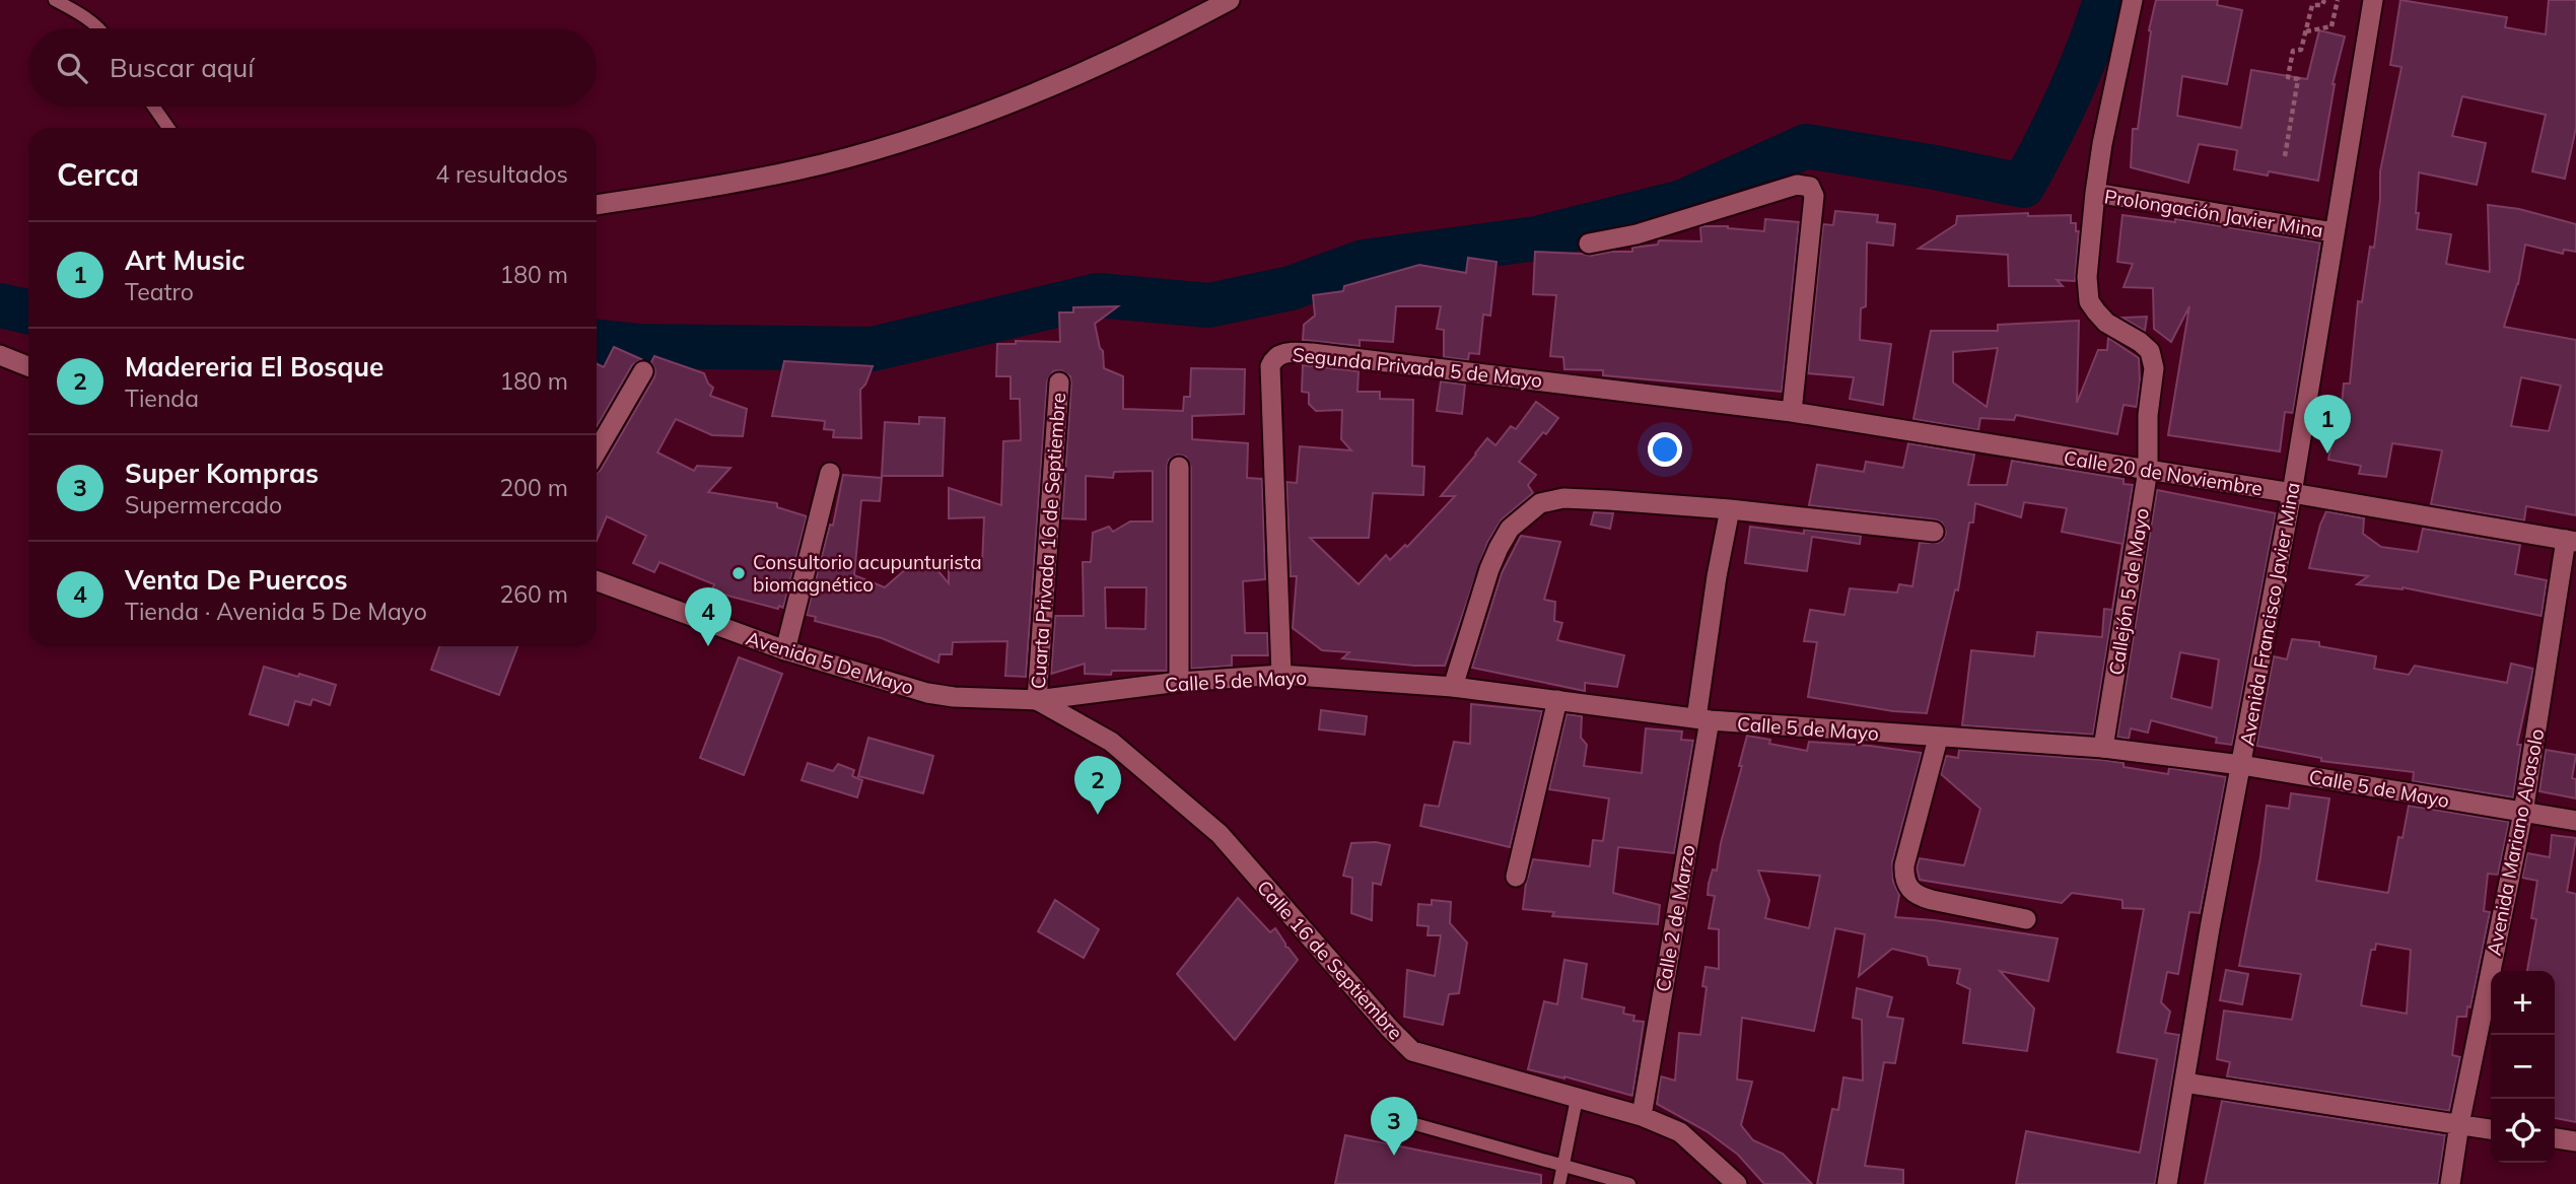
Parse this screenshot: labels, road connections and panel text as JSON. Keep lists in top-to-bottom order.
{
  "streets": {
    "street": [
      "Prolongación Javier Mina",
      "Segunda Privada 5 de Mayo",
      "Calle 20 de Noviembre",
      "Cuarta Privada 16 de Septiembre",
      "Callejón 5 de Mayo",
      "Avenida Francisco Javier Mina",
      "Avenida 5 De Mayo",
      "Calle 5 de Mayo",
      "Avenida Mariano Abasolo",
      "Calle 2 de Marzo",
      "Calle 16 de Septiembre"
    ]
  },
  "crossings": [
    ["Prolongación Javier Mina", "Callejón 5 de Mayo"],
    ["Prolongación Javier Mina", "Avenida Francisco Javier Mina"],
    ["Segunda Privada 5 de Mayo", "Calle 20 de Noviembre"],
    ["Segunda Privada 5 de Mayo", "Calle 5 de Mayo"],
    ["Calle 20 de Noviembre", "Callejón 5 de Mayo"],
    ["Calle 20 de Noviembre", "Avenida Francisco Javier Mina"],
    ["Calle 20 de Noviembre", "Avenida Mariano Abasolo"],
    ["Cuarta Privada 16 de Septiembre", "Avenida 5 De Mayo"],
    ["Cuarta Privada 16 de Septiembre", "Calle 5 de Mayo"],
    ["Cuarta Privada 16 de Septiembre", "Calle 16 de Septiembre"],
    ["Callejón 5 de Mayo", "Calle 5 de Mayo"],
    ["Avenida Francisco Javier Mina", "Calle 5 de Mayo"],
    ["Avenida 5 De Mayo", "Calle 5 de Mayo"],
    ["Avenida 5 De Mayo", "Calle 16 de Septiembre"],
    ["Calle 5 de Mayo", "Avenida Mariano Abasolo"],
    ["Calle 5 de Mayo", "Calle 2 de Marzo"],
    ["Calle 5 de Mayo", "Calle 16 de Septiembre"],
    ["Calle 2 de Marzo", "Calle 16 de Septiembre"]
  ],
  "places": ["Consultorio acupunturista biomagnético"],
  "page": {
    "search": "Buscar aquí",
    "heading": ["Cerca", "4 resultados"],
    "list": [
      {
        "mark": "1",
        "name": "Art Music",
        "note": "Teatro",
        "value": "180 m"
      },
      {
        "mark": "2",
        "name": "Madereria El Bosque",
        "note": "Tienda",
        "value": "180 m"
      },
      {
        "mark": "3",
        "name": "Super Kompras",
        "note": "Supermercado",
        "value": "200 m"
      },
      {
        "mark": "4",
        "name": "Venta De Puercos",
        "note": "Tienda · Avenida 5 De Mayo",
        "value": "260 m"
      }
    ],
    "pins": [
      "1",
      "4",
      "2",
      "3"
    ],
    "map_buttons": ["+", "−"]
  }
}
